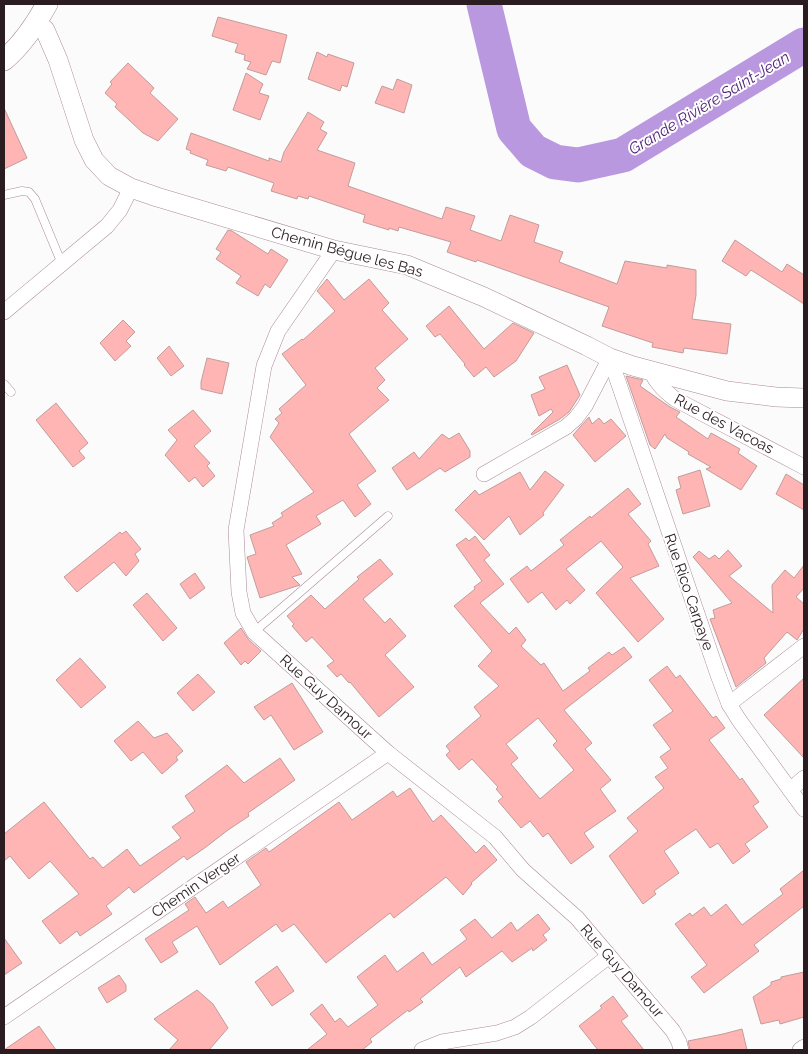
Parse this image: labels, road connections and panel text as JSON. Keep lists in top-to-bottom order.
{
  "streets": {
    "street": [
      "Chemin Bégue les Bas",
      "Rue des Vacoas",
      "Rue Rico Carpaye",
      "Rue Guy Damour",
      "Chemin Verger"
    ]
  },
  "crossings": [
    ["Chemin Bégue les Bas", "Rue des Vacoas"],
    ["Chemin Bégue les Bas", "Rue Rico Carpaye"],
    ["Chemin Bégue les Bas", "Rue Guy Damour"],
    ["Rue Guy Damour", "Chemin Verger"]
  ],
  "water": ["Grande Rivière Saint-Jean"]
}
